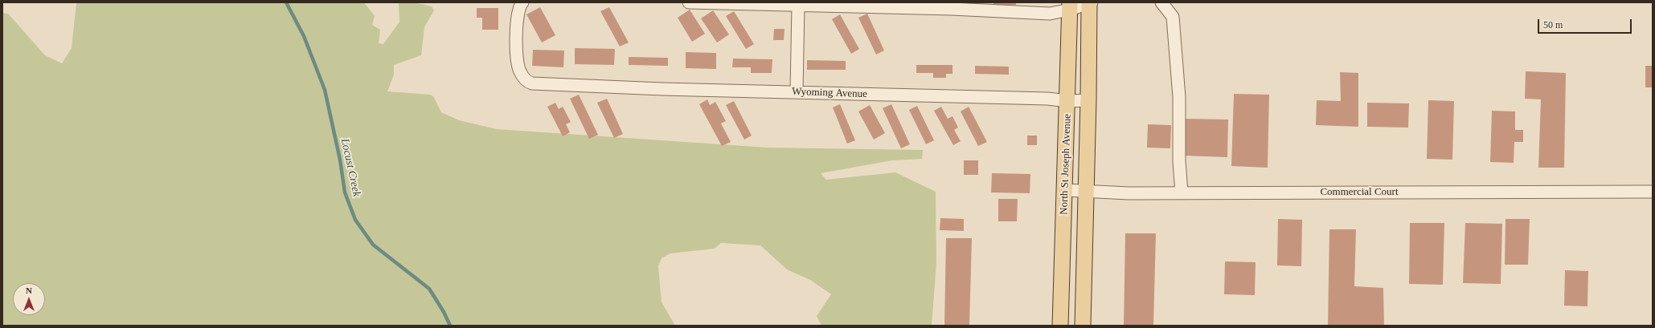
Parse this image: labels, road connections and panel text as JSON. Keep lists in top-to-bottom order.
{
  "streets": {
    "main road": ["North St Joseph Avenue"],
    "street": ["Wyoming Avenue", "Commercial Court"]
  },
  "crossings": [
    ["Wyoming Avenue", "North St Joseph Avenue"],
    ["North St Joseph Avenue", "Commercial Court"]
  ],
  "water": ["Locust Creek"],
  "scale_bar": "50 m",
  "north": "top"
}
